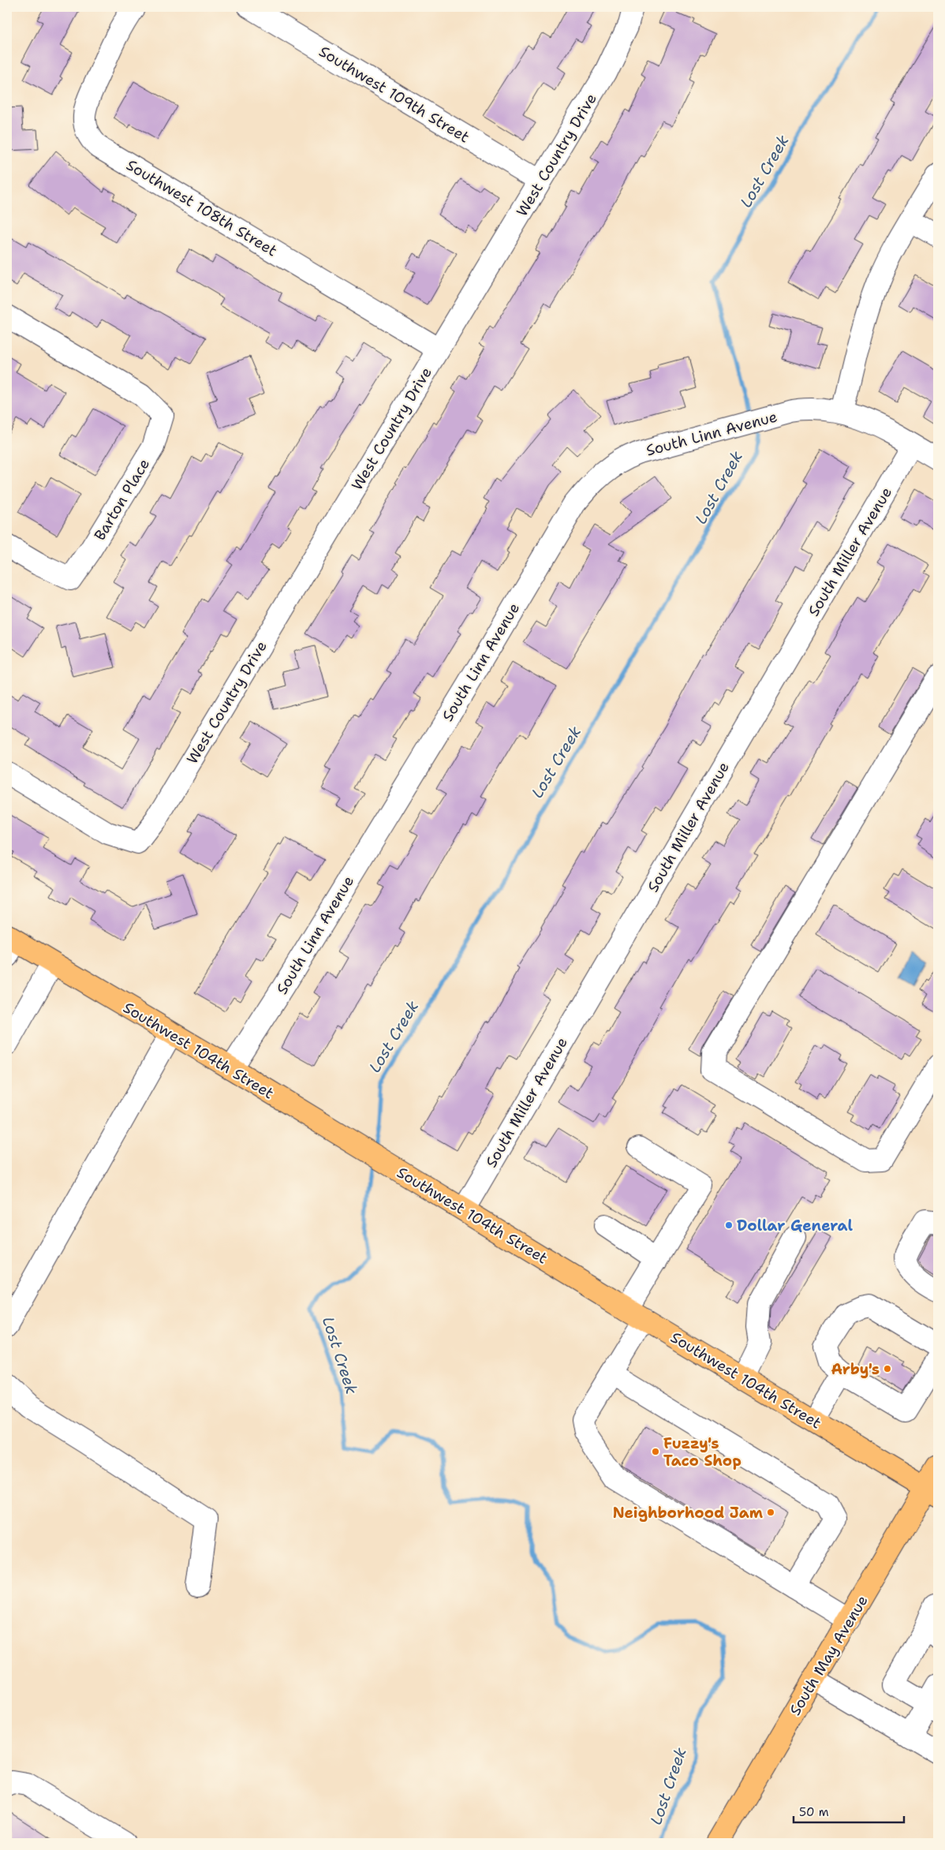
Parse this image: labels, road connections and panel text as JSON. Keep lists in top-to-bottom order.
{
  "streets": {
    "main road": ["Southwest 104th Street", "South May Avenue"],
    "street": [
      "Southwest 109th Street",
      "West Country Drive",
      "Southwest 108th Street",
      "South Linn Avenue",
      "Barton Place",
      "South Miller Avenue"
    ]
  },
  "crossings": [
    ["Southwest 109th Street", "West Country Drive"],
    ["West Country Drive", "Southwest 108th Street"],
    ["South Linn Avenue", "South Miller Avenue"],
    ["South Linn Avenue", "Southwest 104th Street"],
    ["South Miller Avenue", "Southwest 104th Street"],
    ["Southwest 104th Street", "South May Avenue"]
  ],
  "water": ["Lost Creek"],
  "places": [
    "Dollar General",
    "Arby's",
    "Fuzzy's Taco Shop",
    "Neighborhood Jam"
  ],
  "scale_bar": "50 m"
}
